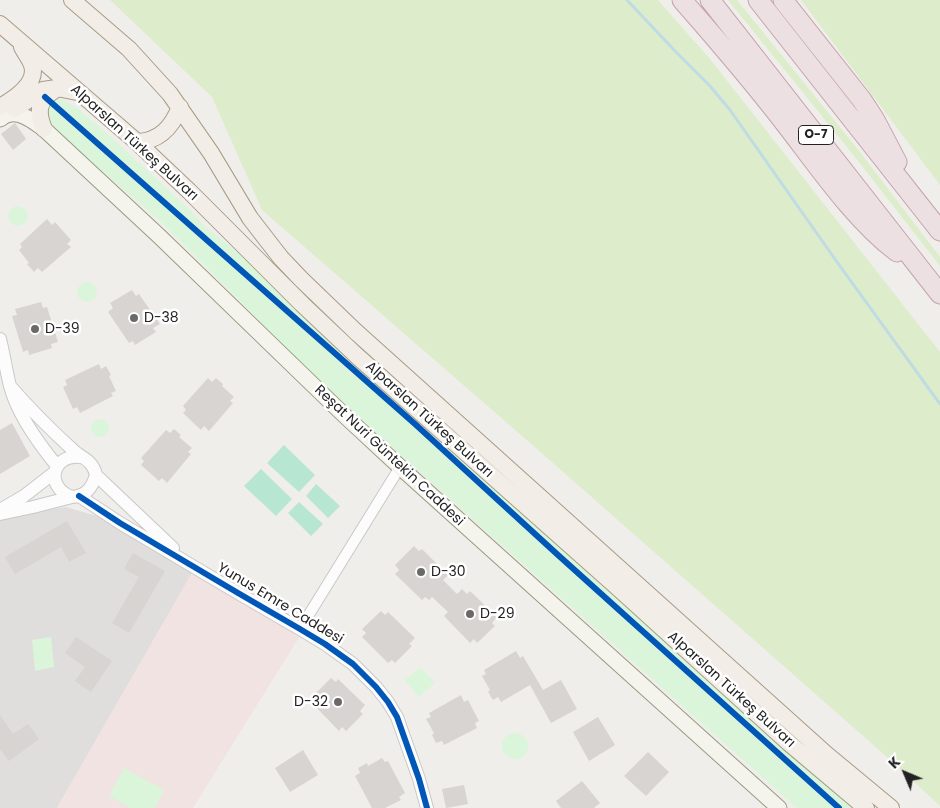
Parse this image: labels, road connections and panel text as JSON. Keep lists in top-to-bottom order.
{
  "streets": {
    "highway": ["O-7"],
    "main road": ["Alparslan Türkeş Bulvarı", "Reşat Nuri Güntekin Caddesi"],
    "street": ["Yunus Emre Caddesi"]
  },
  "places": [
    "D-38",
    "D-39",
    "D-30",
    "D-29",
    "D-32"
  ],
  "north": "top left"
}
